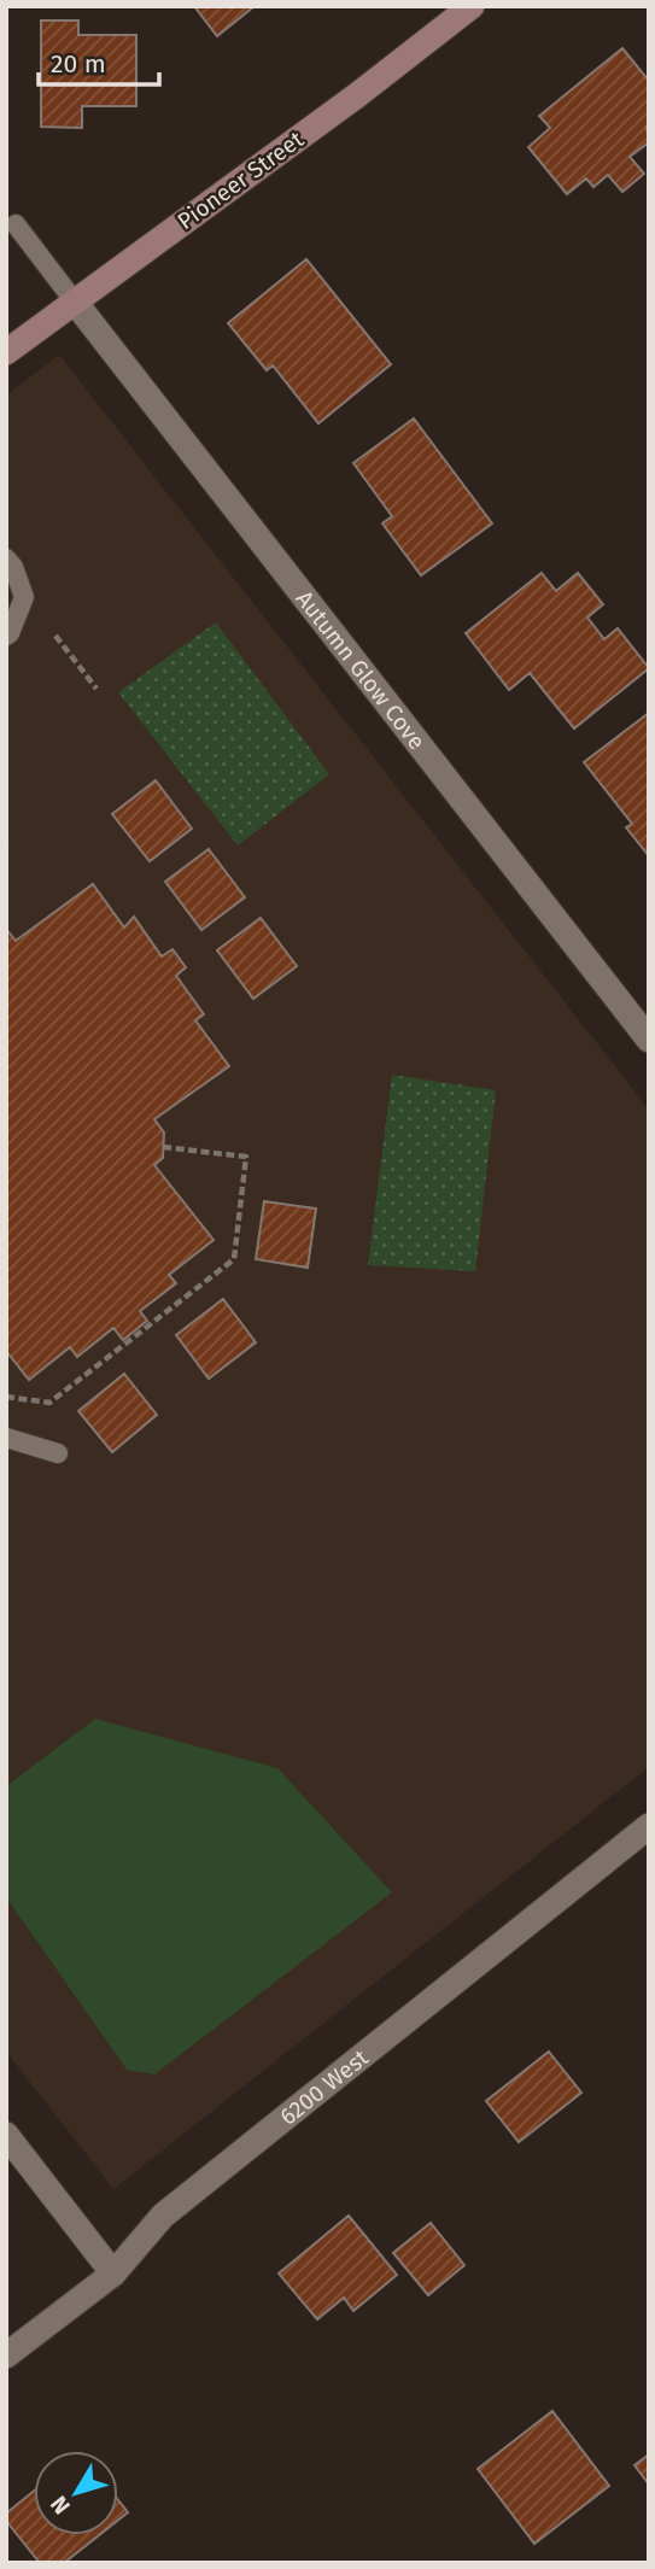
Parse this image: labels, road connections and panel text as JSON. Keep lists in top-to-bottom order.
{
  "streets": {
    "street": ["Pioneer Street", "Autumn Glow Cove", "6200 West"]
  },
  "crossings": [
    ["Pioneer Street", "Autumn Glow Cove"]
  ],
  "scale_bar": "20 m",
  "north": "bottom left"
}
